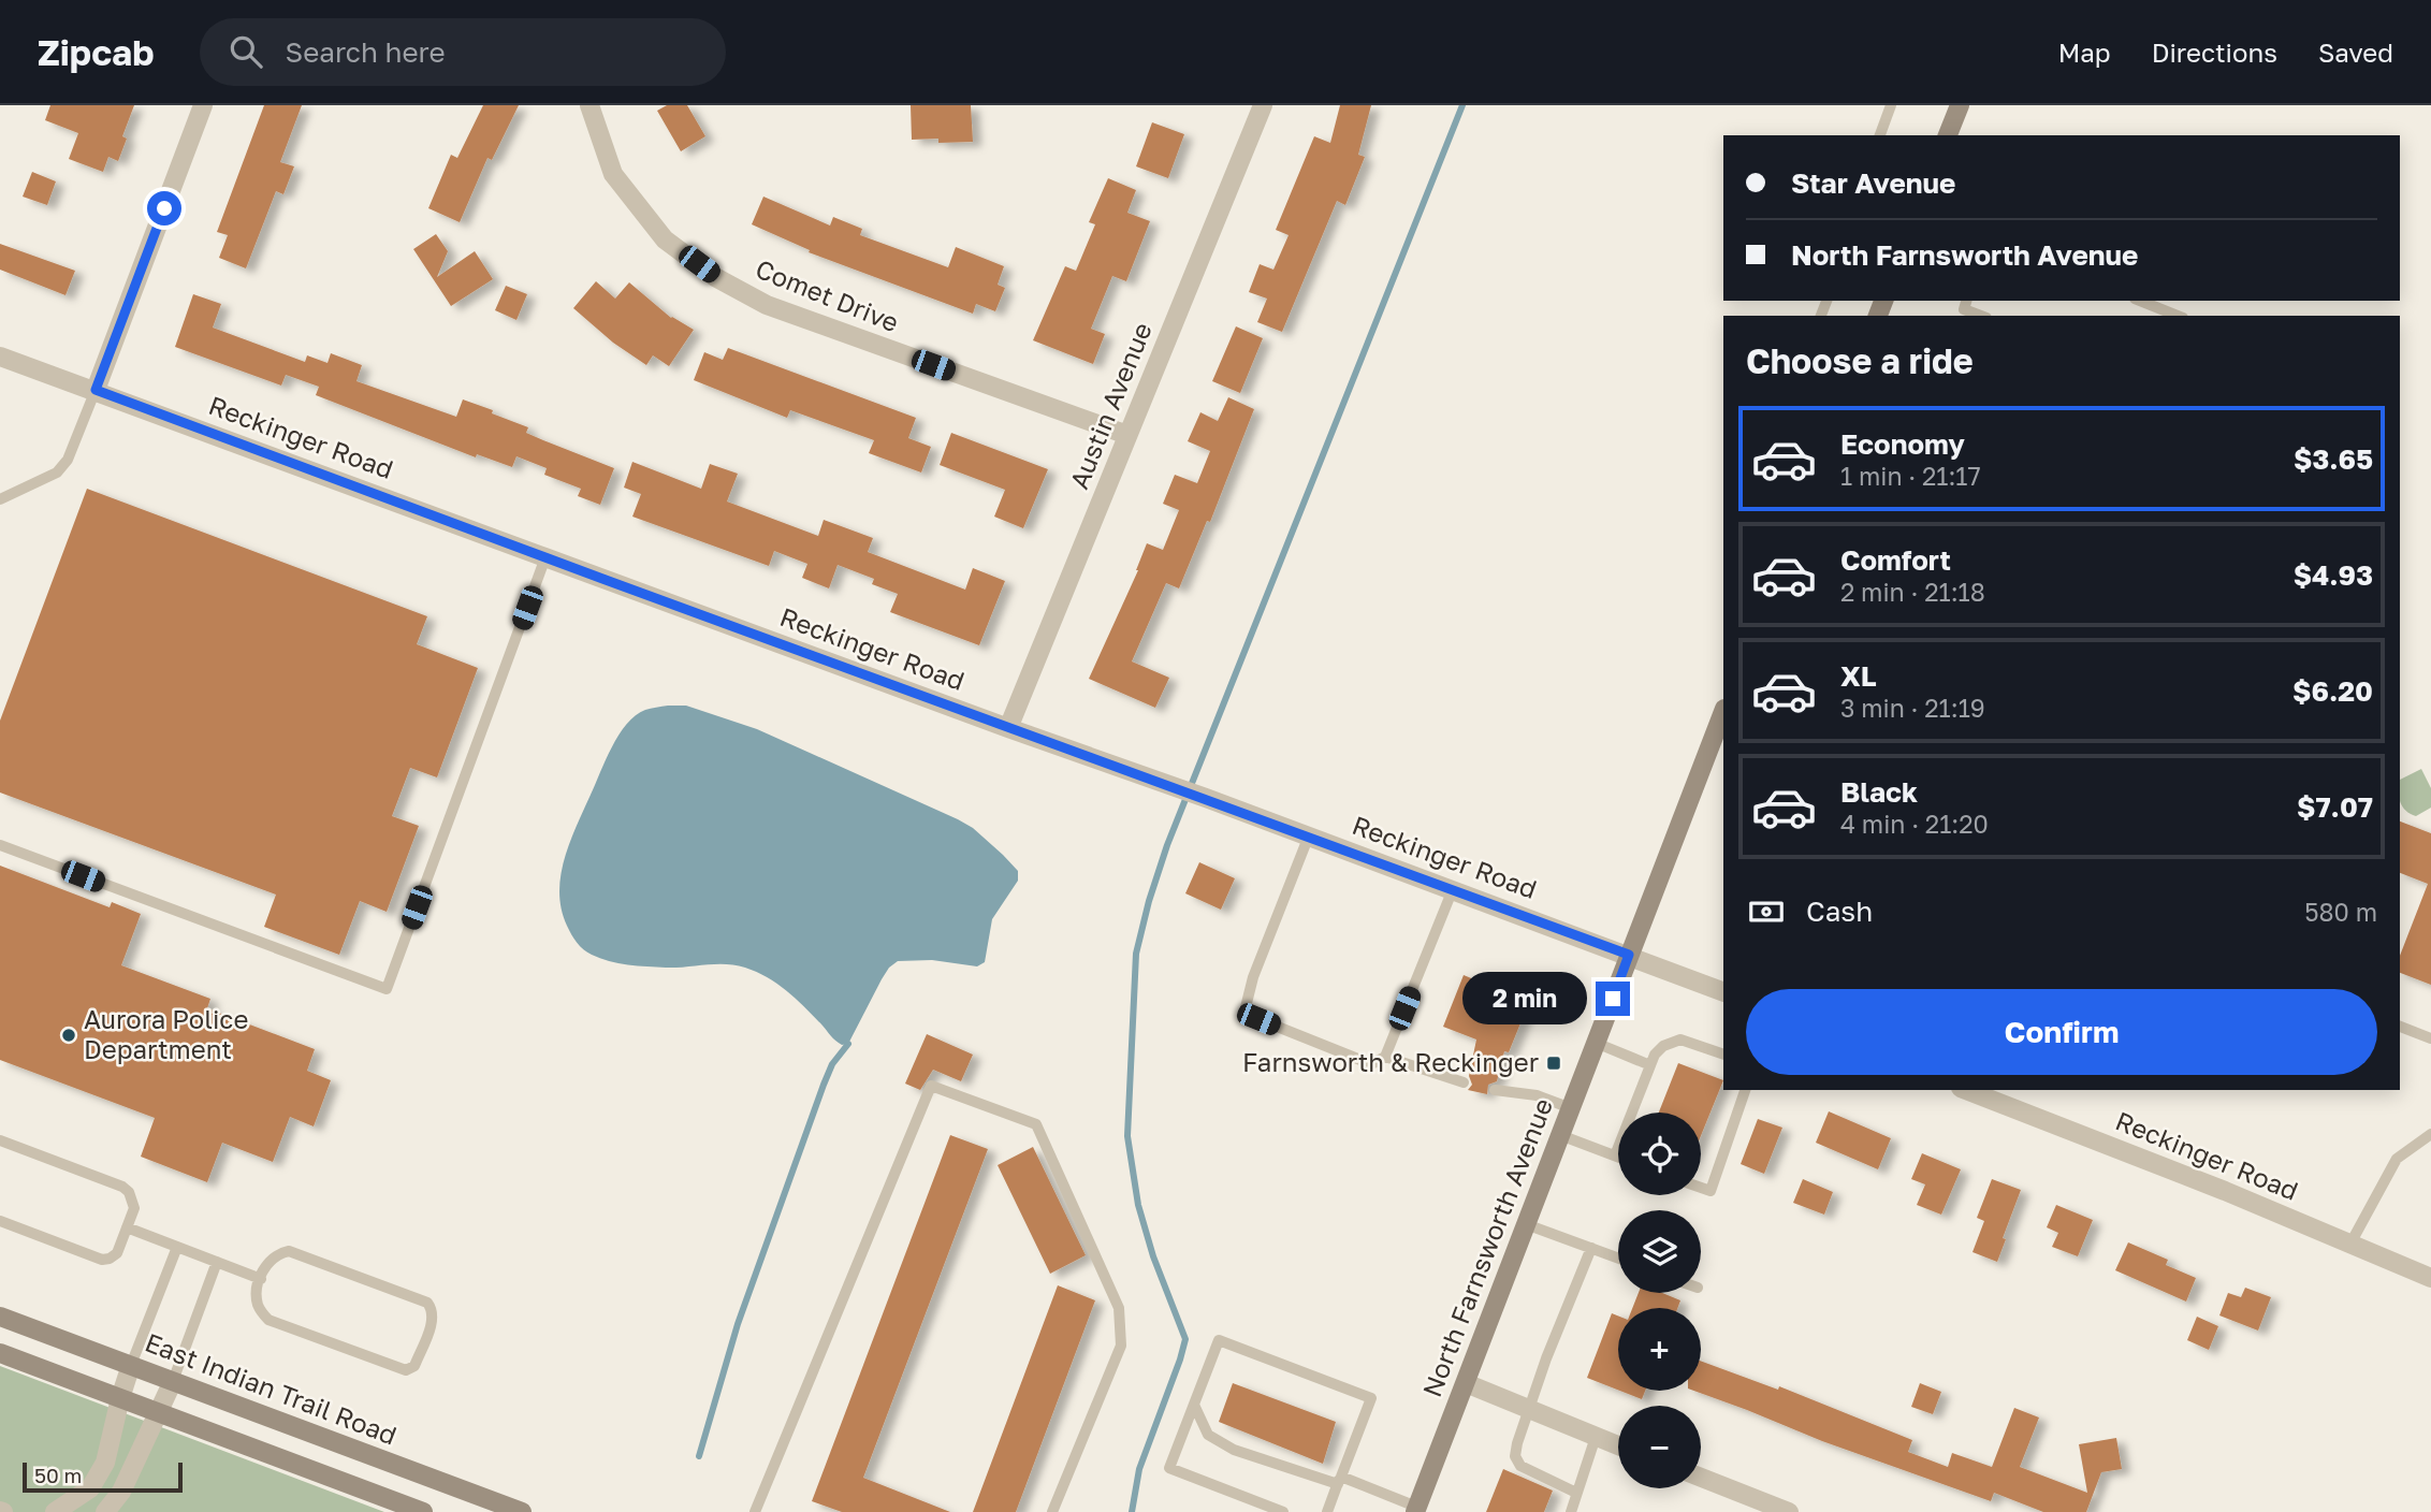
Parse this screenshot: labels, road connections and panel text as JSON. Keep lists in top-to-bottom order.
{
  "streets": {
    "main road": ["North Farnsworth Avenue", "East Indian Trail Road"],
    "street": ["Comet Drive", "Austin Avenue", "Reckinger Road"]
  },
  "crossings": [
    ["Comet Drive", "Austin Avenue"],
    ["Austin Avenue", "Reckinger Road"],
    ["Reckinger Road", "North Farnsworth Avenue"]
  ],
  "places": {
    "other": ["Aurora Police Department"],
    "transit": ["Farnsworth & Reckinger"]
  },
  "scale_bar": "50 m",
  "page": {
    "header": "Zipcab",
    "search": "Search here",
    "nav": ["Map", "Directions", "Saved"],
    "banner": ["Star Avenue", "North Farnsworth Avenue"],
    "heading": "Choose a ride",
    "list": [
      {
        "name": "Economy",
        "note": "1 min · 21:17",
        "value": "$3.65"
      },
      {
        "name": "Comfort",
        "note": "2 min · 21:18",
        "value": "$4.93"
      },
      {
        "name": "XL",
        "note": "3 min · 21:19",
        "value": "$6.20"
      },
      {
        "name": "Black",
        "note": "4 min · 21:20",
        "value": "$7.07"
      }
    ],
    "pay": ["Cash", "580 m"],
    "bubble": "2 min",
    "buttons": "Confirm",
    "map_buttons": ["+", "−"],
    "scale": "50 m"
  }
}
